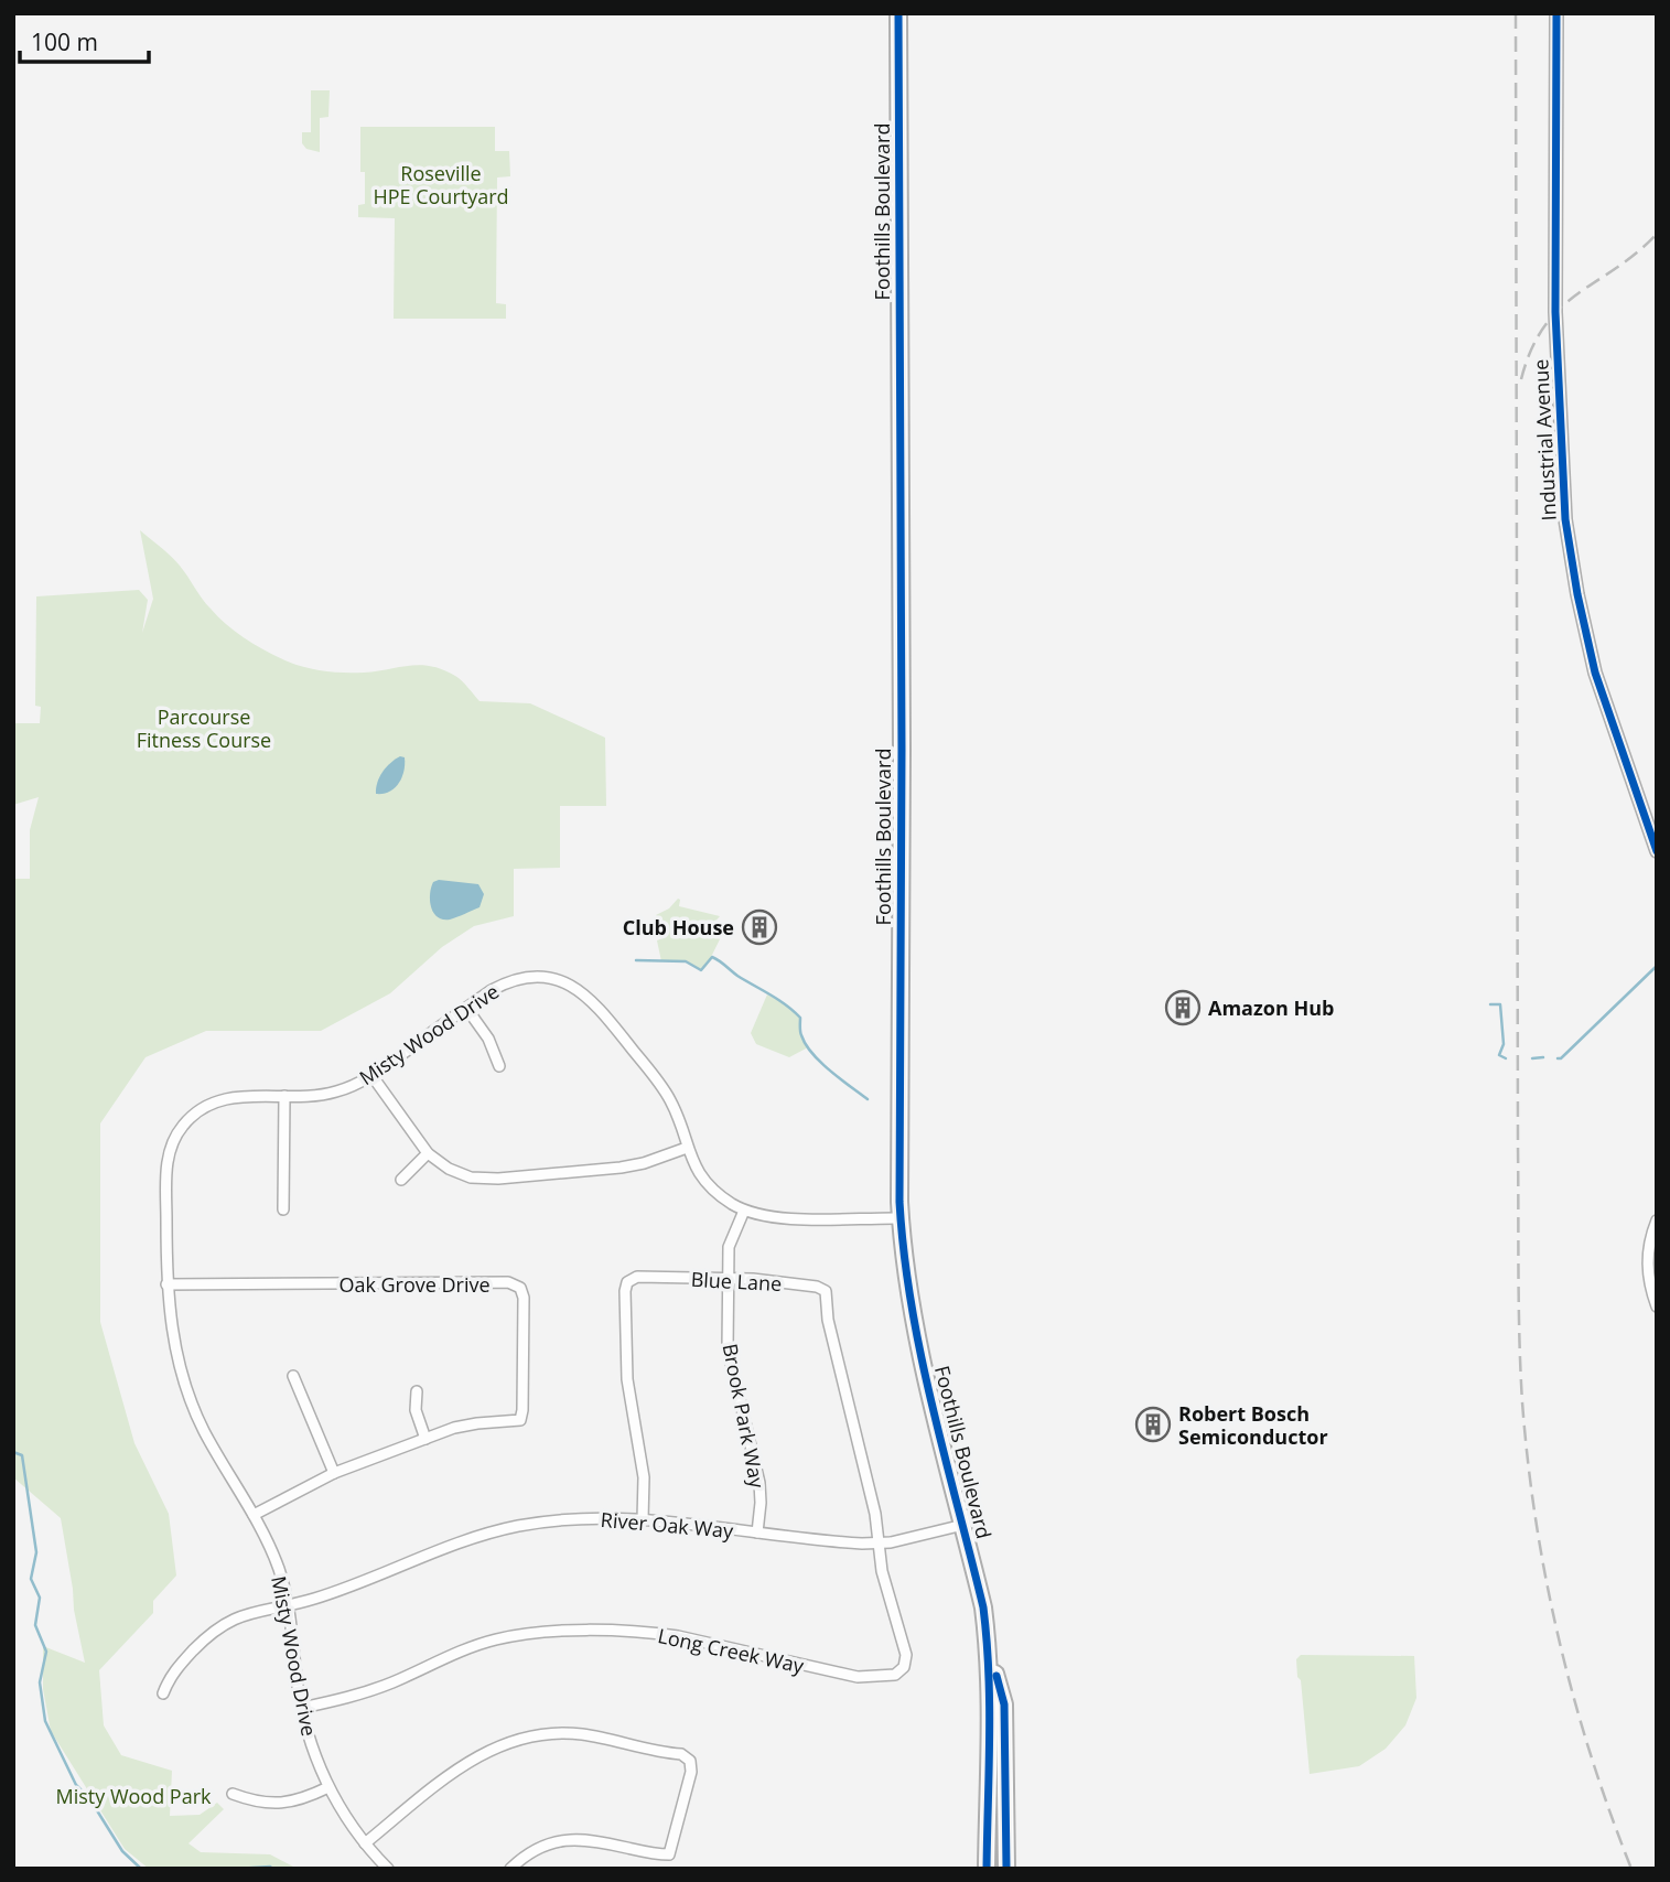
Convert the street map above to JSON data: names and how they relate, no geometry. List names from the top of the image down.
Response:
{
  "streets": {
    "main road": ["Foothills Boulevard"],
    "street": [
      "Industrial Avenue",
      "Misty Wood Drive",
      "Blue Lane",
      "Oak Grove Drive",
      "Brook Park Way",
      "River Oak Way",
      "Long Creek Way"
    ]
  },
  "crossings": [
    ["Foothills Boulevard", "Misty Wood Drive"],
    ["Foothills Boulevard", "River Oak Way"],
    ["Misty Wood Drive", "Oak Grove Drive"],
    ["Misty Wood Drive", "Brook Park Way"],
    ["Misty Wood Drive", "River Oak Way"],
    ["Misty Wood Drive", "Long Creek Way"],
    ["Blue Lane", "Brook Park Way"],
    ["Blue Lane", "River Oak Way"],
    ["Blue Lane", "Long Creek Way"],
    ["Brook Park Way", "River Oak Way"],
    ["River Oak Way", "Long Creek Way"]
  ],
  "parks": ["Roseville HPE Courtyard", "Parcourse Fitness Course", "Misty Wood Park"],
  "places": {
    "building": ["Club House", "Amazon Hub", "Robert Bosch Semiconductor"]
  },
  "scale_bar": "100 m"
}
